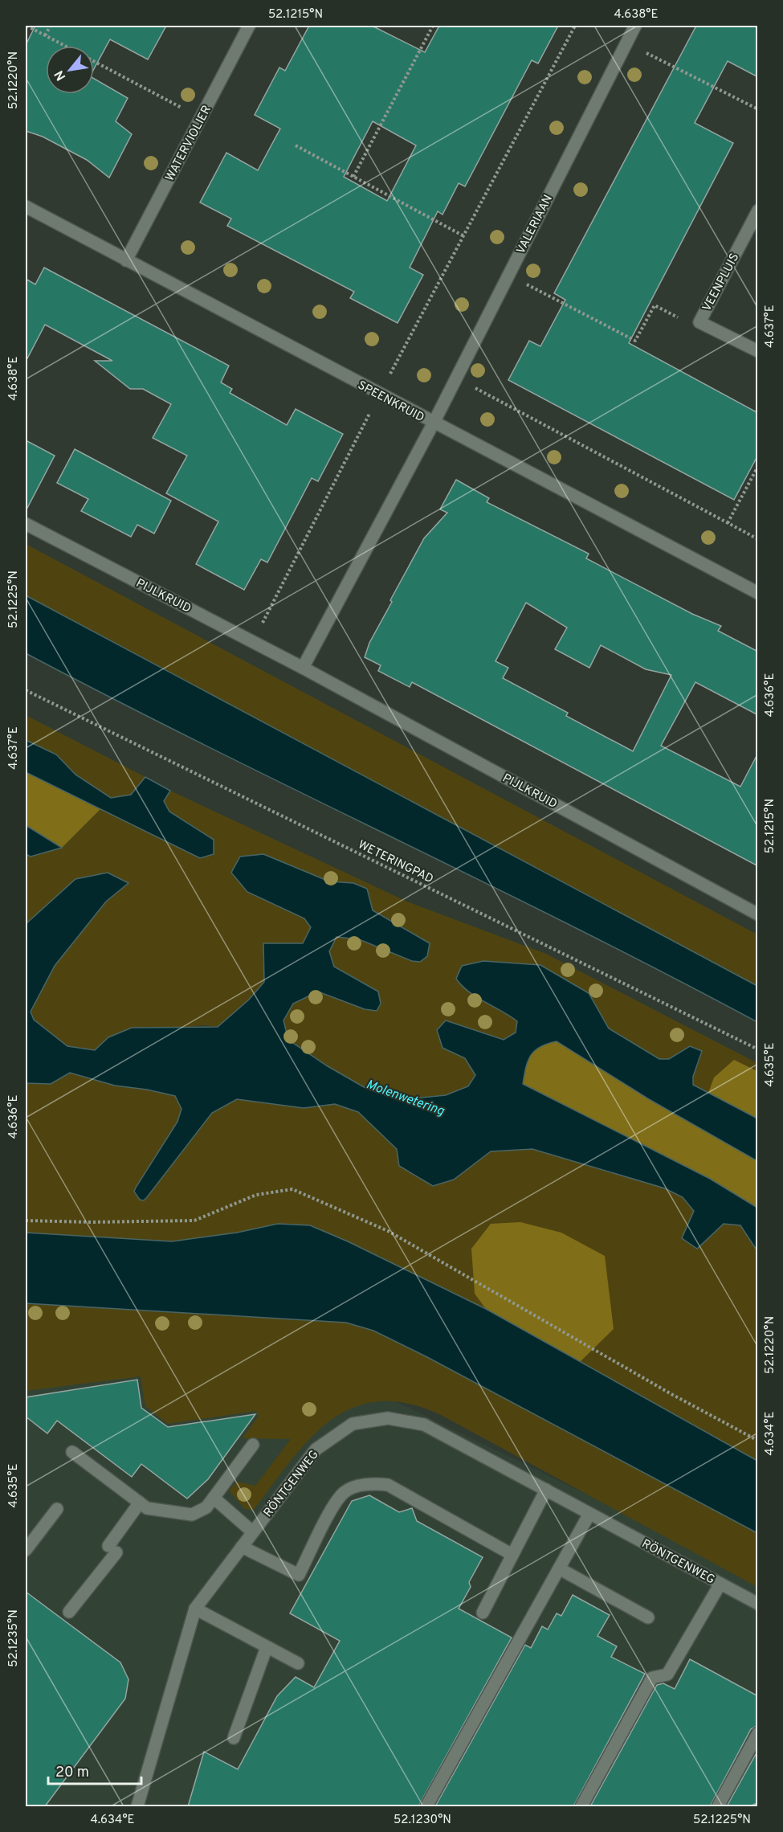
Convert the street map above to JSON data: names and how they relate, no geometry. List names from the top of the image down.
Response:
{
  "streets": {
    "street": [
      "WATERVIOLIER",
      "VALERIAAN",
      "VEENPLUIS",
      "SPEENKRUID",
      "PIJLKRUID",
      "RÖNTGENWEG"
    ],
    "path": ["WETERINGPAD"]
  },
  "crossings": [
    ["WATERVIOLIER", "SPEENKRUID"],
    ["VALERIAAN", "SPEENKRUID"]
  ],
  "water": ["Molenwetering"],
  "scale_bar": "20 m",
  "north": "bottom left",
  "coordinates": [
    "52.1215°N",
    "4.638°E",
    "52.1220°N",
    "4.637°E",
    "52.1225°N",
    "4.636°E",
    "4.635°E",
    "4.634°E",
    "52.1235°N",
    "52.1230°N"
  ]
}
